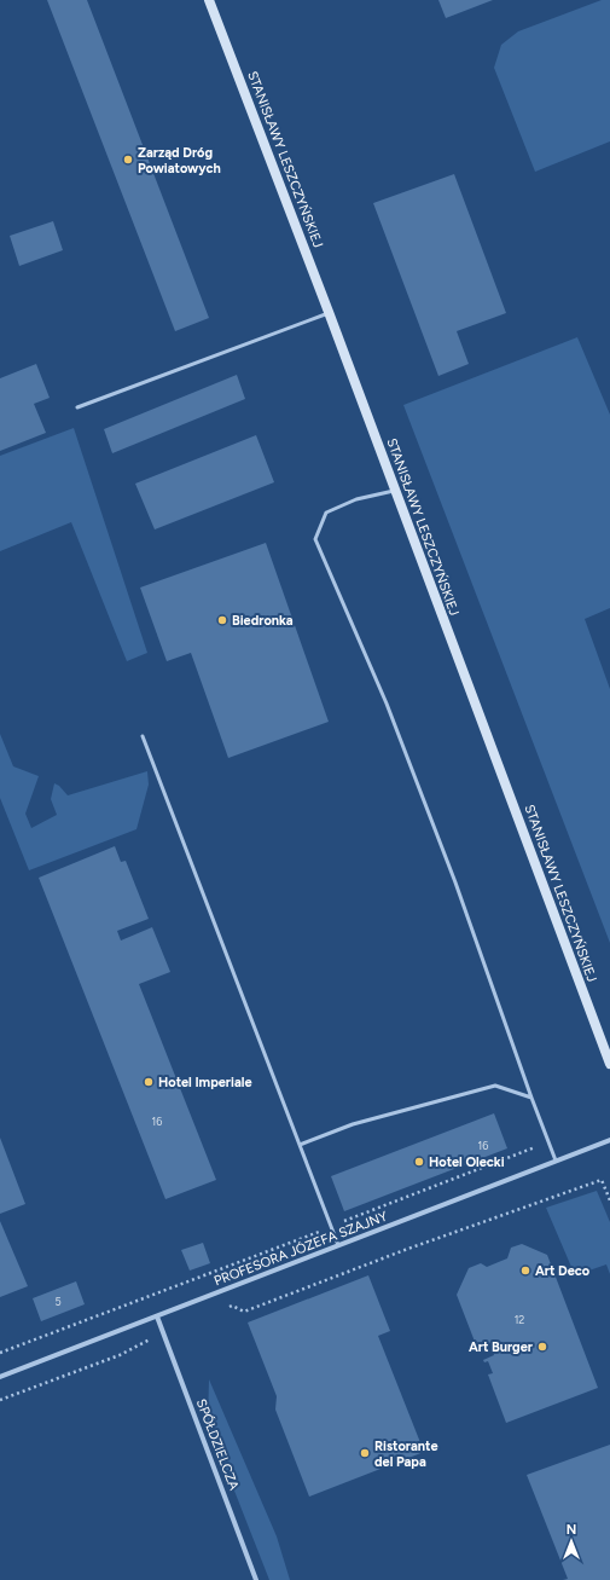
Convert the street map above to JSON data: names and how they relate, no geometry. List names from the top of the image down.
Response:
{
  "streets": {
    "street": ["STANISŁAWY LESZCZYŃSKIEJ", "PROFESORA JÓZEFA SZAJNY", "SPÓŁDZIELCZA"]
  },
  "crossings": [
    ["PROFESORA JÓZEFA SZAJNY", "SPÓŁDZIELCZA"]
  ],
  "places": [
    "Zarząd Dróg Powiatowych",
    "Biedronka",
    "Hotel Imperiale",
    "Hotel Olecki",
    "Art Deco",
    "Art Burger",
    "Ristorante del Papa"
  ],
  "house_numbers": [
    "16",
    "16",
    "5",
    "12"
  ],
  "north": "top"
}
